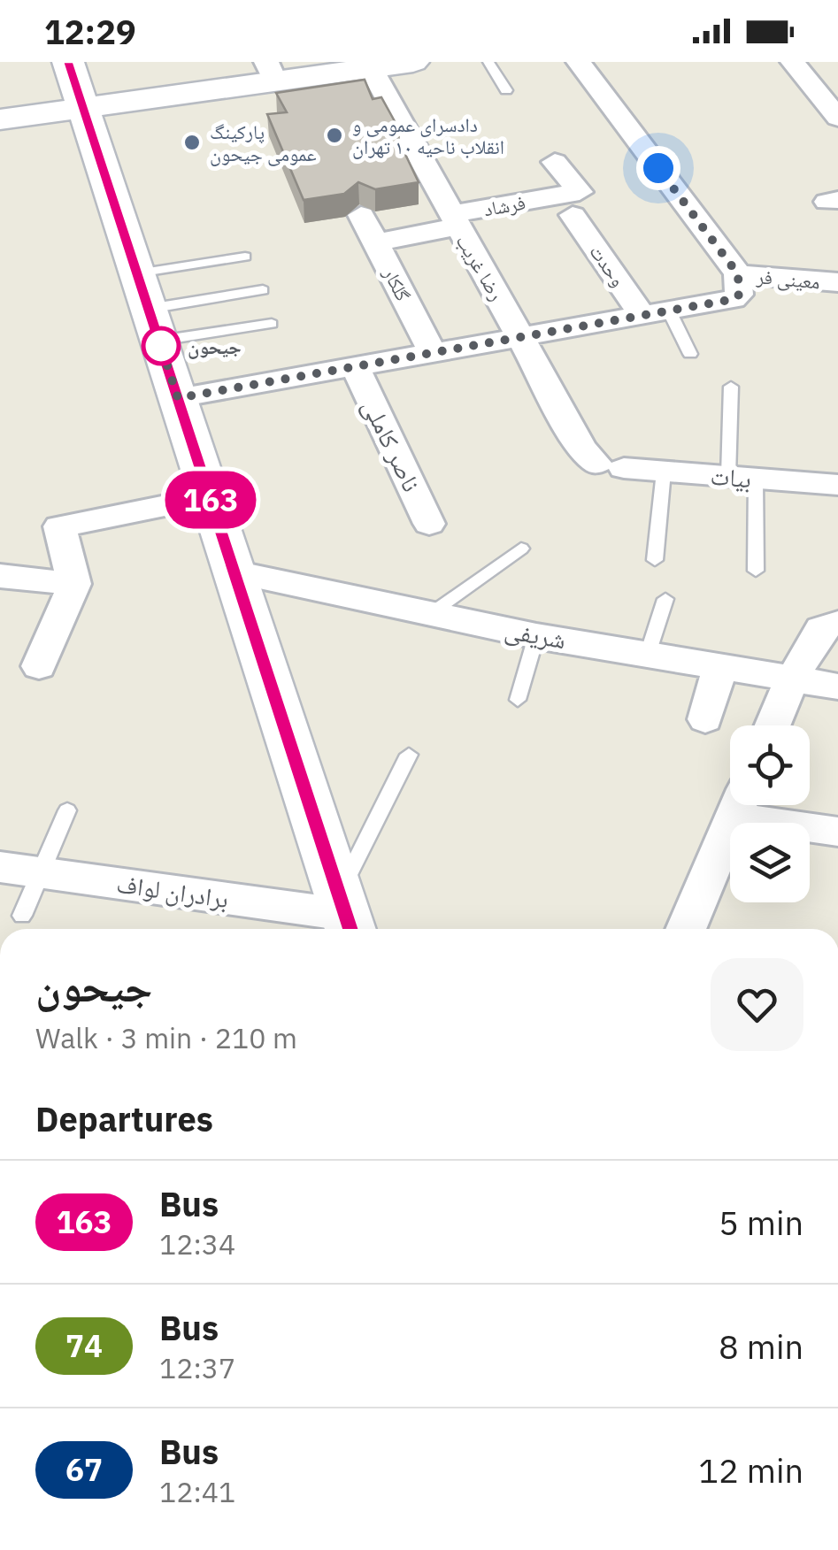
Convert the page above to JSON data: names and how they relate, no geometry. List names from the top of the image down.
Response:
{
  "streets": {
    "street": [
      "فرشاد",
      "وحدت",
      "رضا غریب",
      "معینی فر",
      "گلکار",
      "ناصر کاملی",
      "بیات",
      "شریفی",
      "برادران لواف"
    ]
  },
  "crossings": [
    ["فرشاد", "وحدت"],
    ["فرشاد", "رضا غریب"],
    ["فرشاد", "گلکار"],
    ["وحدت", "معینی فر"],
    ["رضا غریب", "معینی فر"],
    ["رضا غریب", "بیات"],
    ["معینی فر", "گلکار"],
    ["معینی فر", "ناصر کاملی"]
  ],
  "places": ["دادسرای عمومی و انقلاب ناحیه ۱۰ تهران", "پارکینگ عمومی جیحون", "جیحون"],
  "lines": ["bus line 163"],
  "page": {
    "status": "12:29",
    "on_map": "163",
    "heading": [
      ["جیحون", "Walk · 3 min · 210 m"],
      "Departures"
    ],
    "list": [
      {
        "mark": "163",
        "name": "Bus",
        "note": "12:34",
        "value": "5 min"
      },
      {
        "mark": "74",
        "name": "Bus",
        "note": "12:37",
        "value": "8 min"
      },
      {
        "mark": "67",
        "name": "Bus",
        "note": "12:41",
        "value": "12 min"
      }
    ]
  }
}
